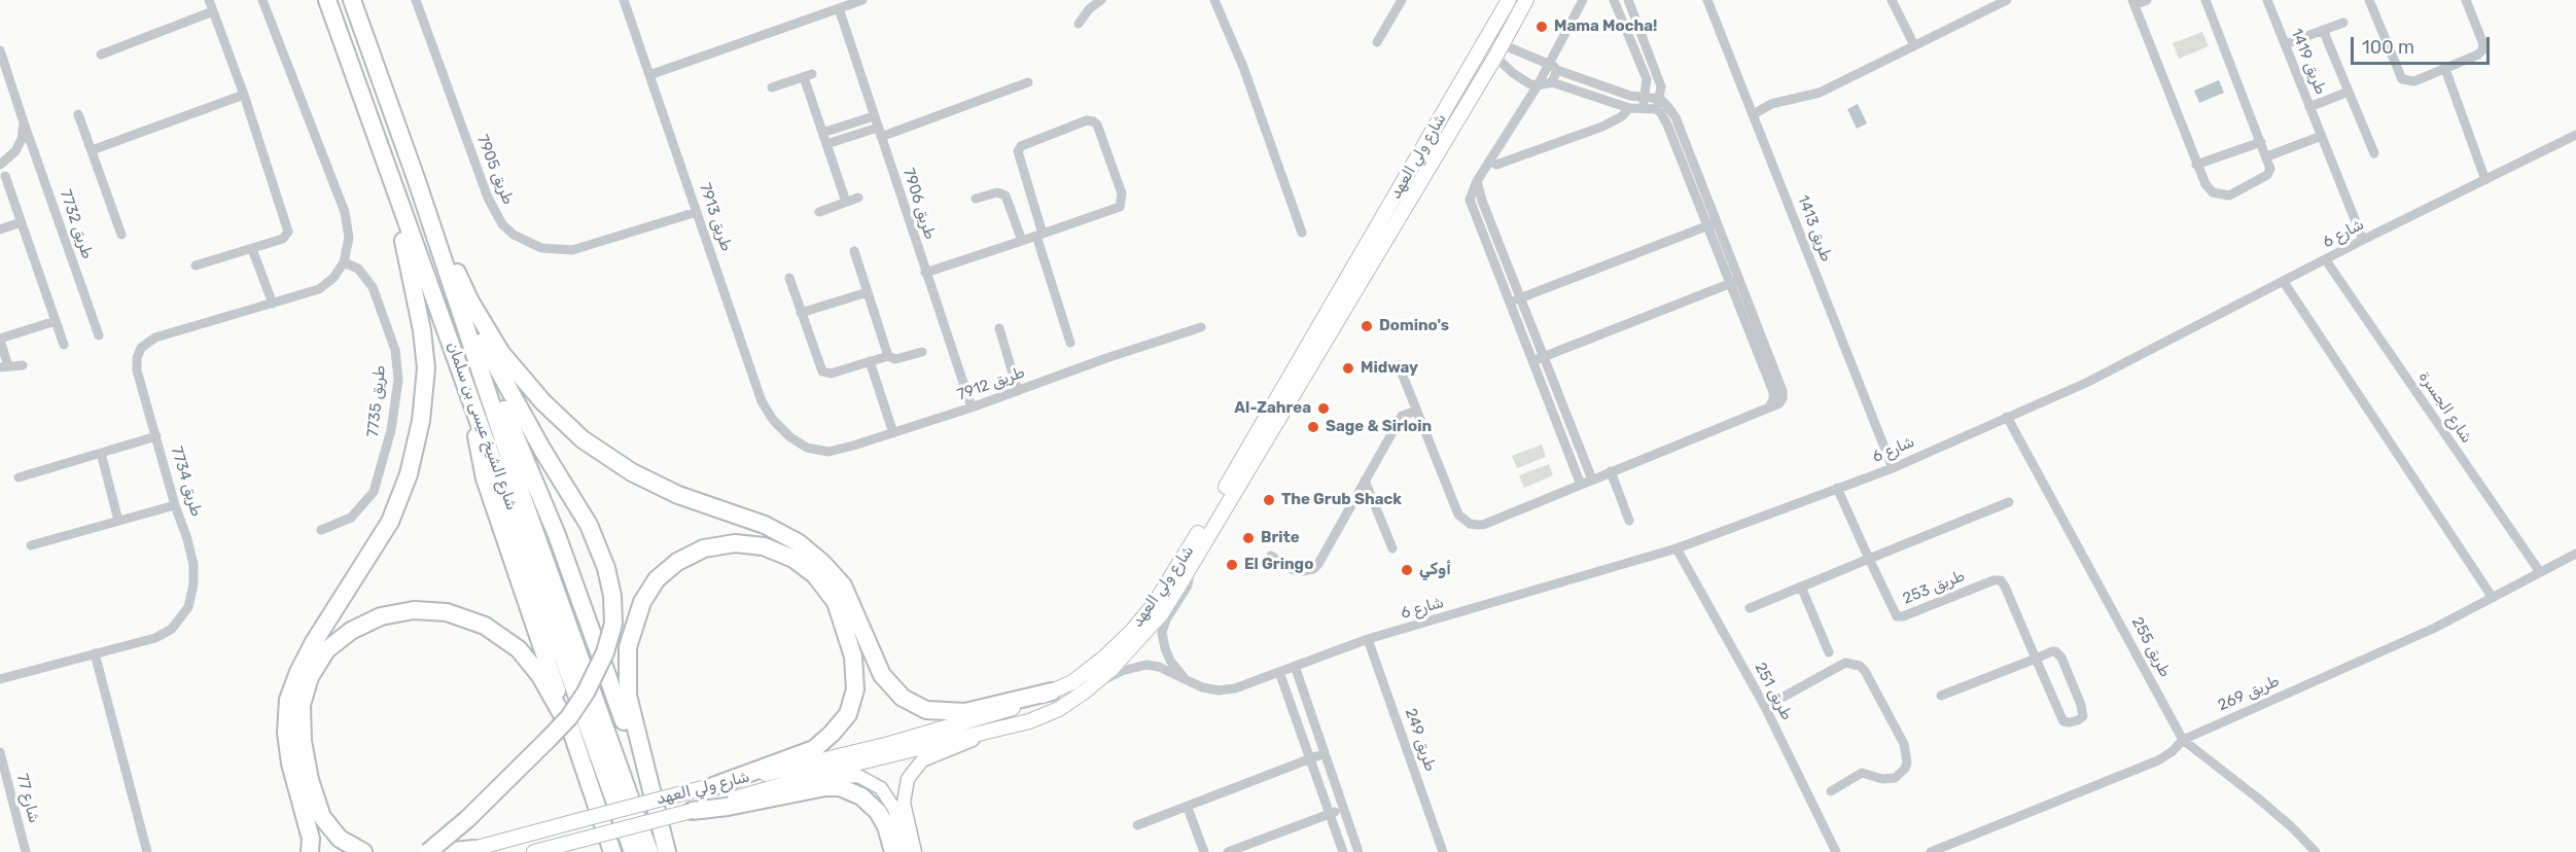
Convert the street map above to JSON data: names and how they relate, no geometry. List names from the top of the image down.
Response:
{
  "streets": {
    "highway": ["شارع الشيخ عيسى بن سلمان"],
    "main road": ["شارع ولي العهد"],
    "street": [
      "طريق 1419",
      "طريق 7905",
      "طريق 7906",
      "طريق 7913",
      "طريق 7732",
      "طريق 1413",
      "شارع 6",
      "طريق 7912",
      "طريق 7735",
      "شارع الجسرة",
      "طريق 7734",
      "طريق 253",
      "طريق 255",
      "طريق 251",
      "طريق 269",
      "طريق 249",
      "شارع 77"
    ]
  },
  "crossings": [
    ["طريق 1419", "شارع 6"],
    ["شارع ولي العهد", "شارع 6"],
    ["طريق 7905", "طريق 7913"],
    ["طريق 7906", "طريق 7912"],
    ["طريق 7913", "طريق 7912"],
    ["طريق 1413", "شارع 6"],
    ["شارع 6", "شارع الجسرة"],
    ["شارع 6", "طريق 255"],
    ["شارع 6", "طريق 251"],
    ["شارع 6", "طريق 249"],
    ["طريق 7735", "طريق 7734"],
    ["شارع الجسرة", "طريق 269"],
    ["طريق 255", "طريق 269"]
  ],
  "places": [
    "Mama Mocha!",
    "Domino's",
    "Midway",
    "Al-Zahrea",
    "Sage & Sirloin",
    "The Grub Shack",
    "Brite",
    "El Gringo",
    "أوكي"
  ],
  "scale_bar": "100 m"
}
